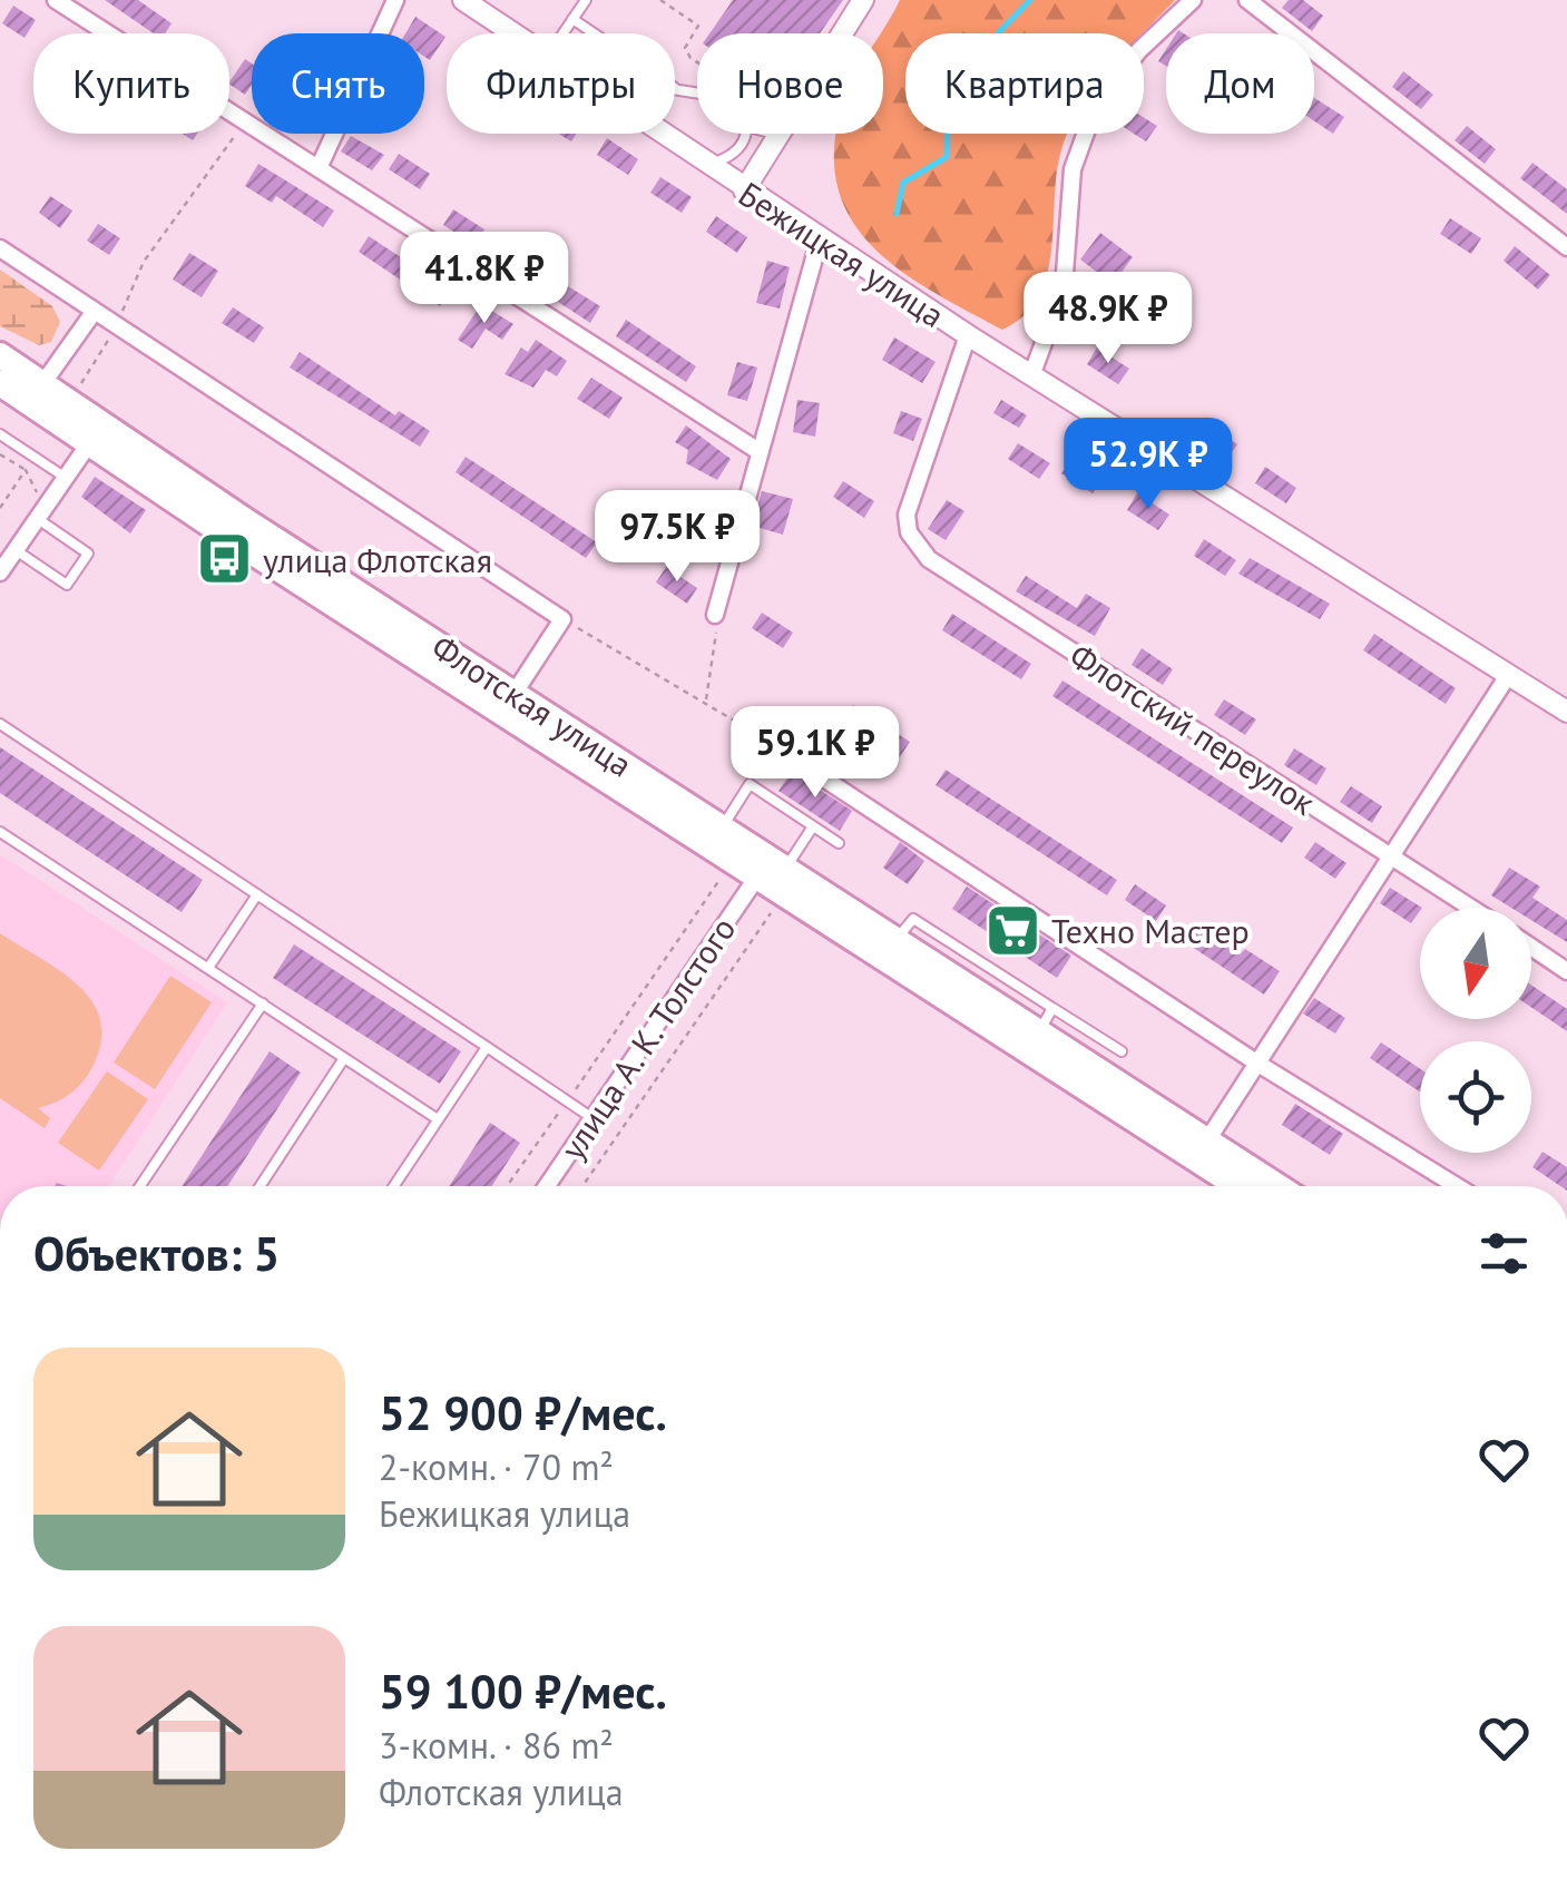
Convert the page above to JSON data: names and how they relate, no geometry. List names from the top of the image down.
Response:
{
  "streets": {
    "main road": ["Флотская улица"],
    "street": ["Бежицкая улица", "Флотский переулок", "улица А. К. Толстого"]
  },
  "crossings": [
    ["Бежицкая улица", "Флотский переулок"],
    ["Флотская улица", "улица А. К. Толстого"]
  ],
  "places": {
    "bus stop": ["улица Флотская"],
    "supermarket": ["Техно Мастер"]
  },
  "north": "bottom",
  "page": {
    "chip": [
      "Купить",
      "Снять",
      "Фильтры",
      "Новое",
      "Квартира",
      "Дом"
    ],
    "price": [
      "41.8K ₽",
      "48.9K ₽",
      "52.9K ₽",
      "97.5K ₽",
      "59.1K ₽"
    ],
    "heading": "Объектов: 5",
    "list": [
      {
        "name": "52 900 ₽/мес.",
        "note": "2-комн. · 70 m² · Бежицкая улица"
      },
      {
        "name": "59 100 ₽/мес.",
        "note": "3-комн. · 86 m² · Флотская улица"
      }
    ]
  }
}
